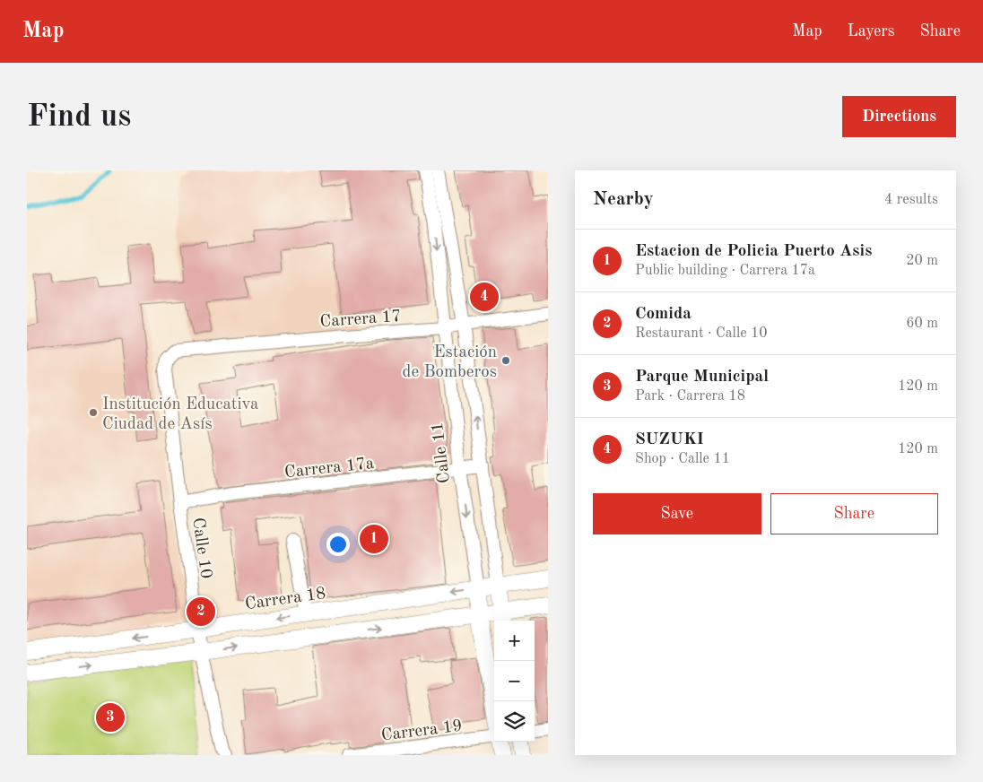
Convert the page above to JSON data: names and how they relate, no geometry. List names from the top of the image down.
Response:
{
  "streets": {
    "street": [
      "Carrera 17",
      "Calle 11",
      "Carrera 17a",
      "Calle 10",
      "Carrera 18",
      "Carrera 19"
    ]
  },
  "crossings": [
    ["Carrera 17", "Calle 11"],
    ["Carrera 17", "Calle 10"],
    ["Calle 11", "Carrera 17a"],
    ["Calle 11", "Carrera 18"],
    ["Carrera 17a", "Calle 10"],
    ["Calle 10", "Carrera 18"]
  ],
  "places": ["Estación de Bomberos", "Institución Educativa Ciudad de Asís"],
  "page": {
    "header": "Map",
    "nav": ["Map", "Layers", "Share"],
    "buttons": [
      "Directions",
      ["Save", "Share"]
    ],
    "title": "Find us",
    "heading": ["Nearby", "4 results"],
    "list": [
      {
        "mark": "1",
        "name": "Estacion de Policia Puerto Asis",
        "note": "Public building · Carrera 17a",
        "value": "20 m"
      },
      {
        "mark": "2",
        "name": "Comida",
        "note": "Restaurant · Calle 10",
        "value": "60 m"
      },
      {
        "mark": "3",
        "name": "Parque Municipal",
        "note": "Park · Carrera 18",
        "value": "120 m"
      },
      {
        "mark": "4",
        "name": "SUZUKI",
        "note": "Shop · Calle 11",
        "value": "120 m"
      }
    ],
    "pins": [
      "4",
      "1",
      "2",
      "3"
    ],
    "map_buttons": ["+", "−"]
  }
}
